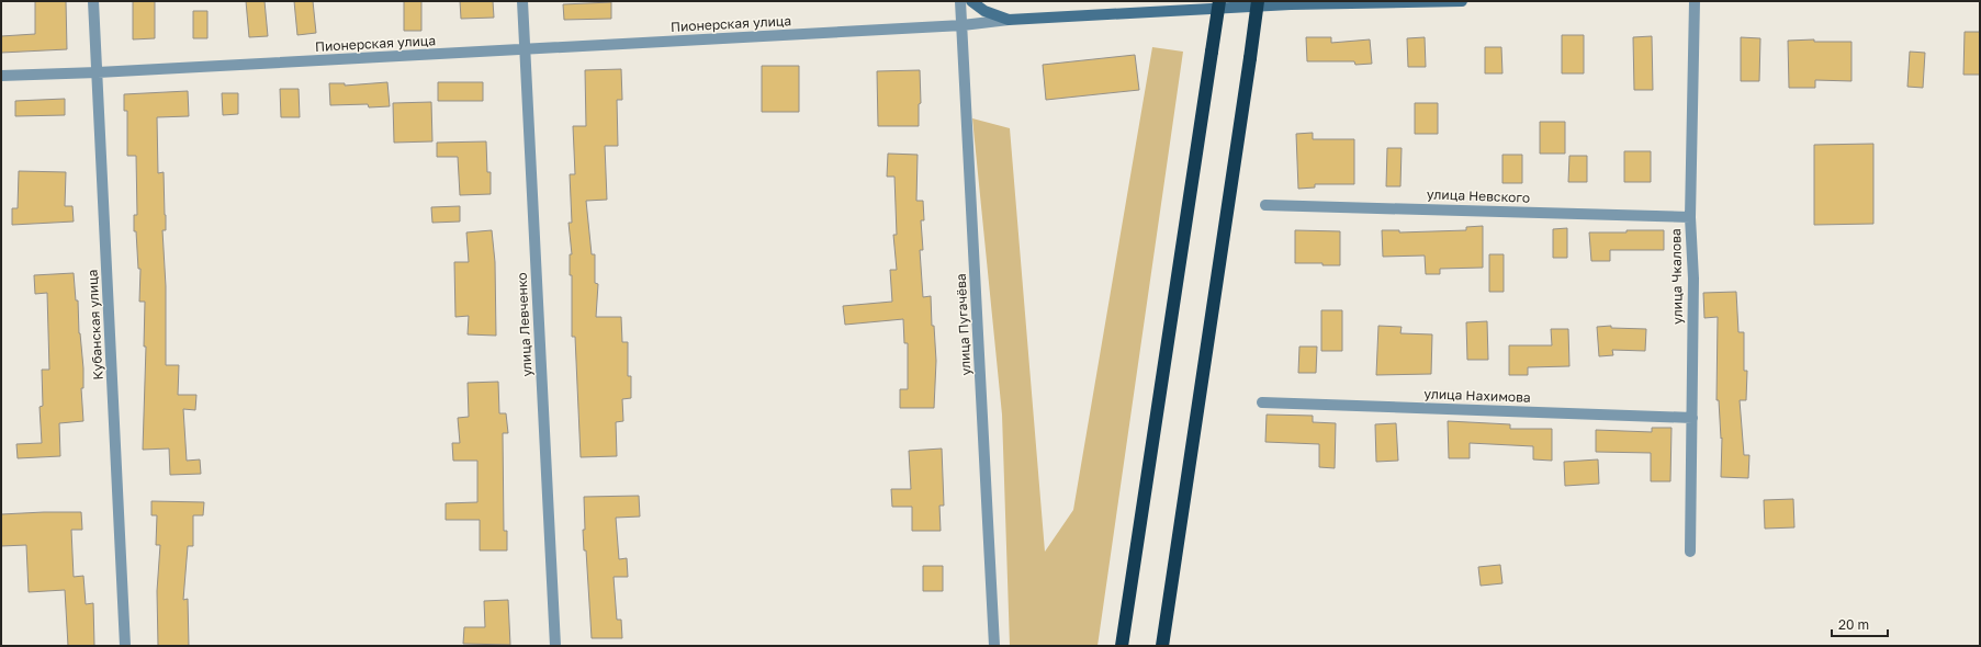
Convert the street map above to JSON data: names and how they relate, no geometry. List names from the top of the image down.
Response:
{
  "streets": {
    "street": [
      "Пионерская улица",
      "улица Невского",
      "улица Чкалова",
      "Кубанская улица",
      "улица Левченко",
      "улица Пугачёва",
      "улица Нахимова"
    ]
  },
  "crossings": [
    ["Пионерская улица", "Кубанская улица"],
    ["Пионерская улица", "улица Левченко"],
    ["Пионерская улица", "улица Пугачёва"],
    ["улица Невского", "улица Чкалова"],
    ["улица Чкалова", "улица Нахимова"]
  ],
  "scale_bar": "20 m"
}
